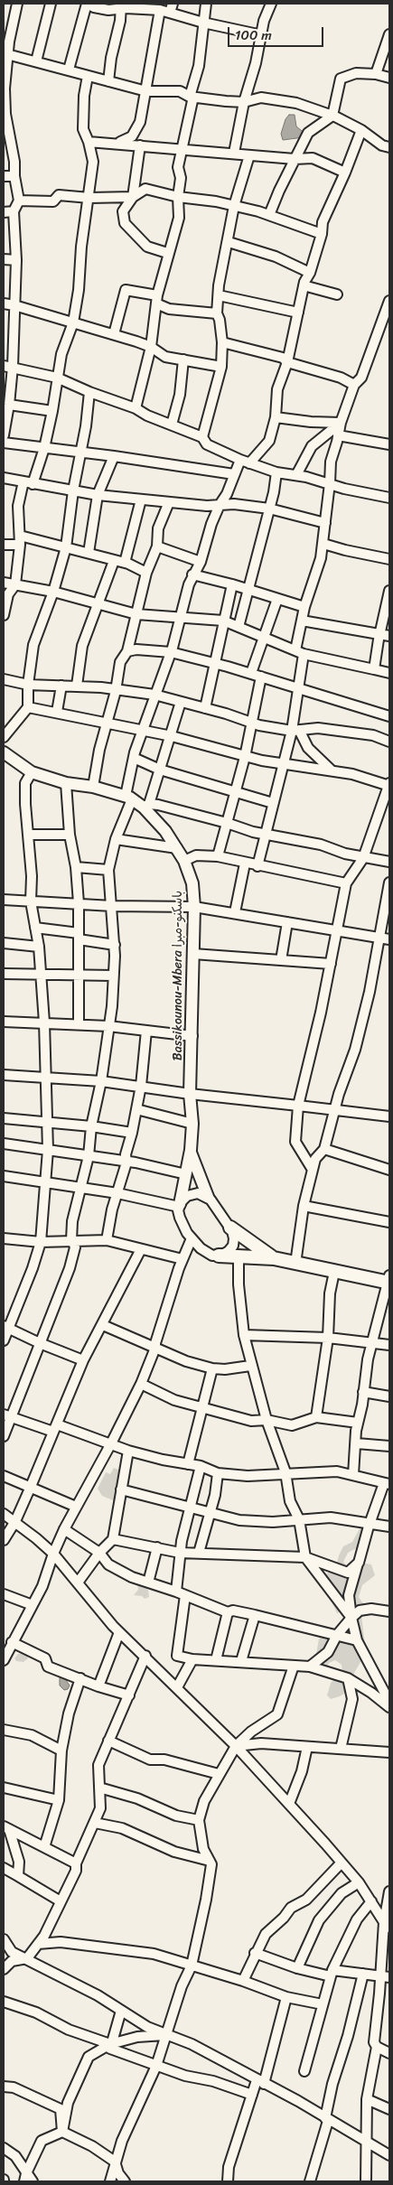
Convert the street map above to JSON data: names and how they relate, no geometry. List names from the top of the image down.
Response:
{
  "streets": {
    "main road": ["Bassikounou-Mbera باسكنو-مبرا"]
  },
  "scale_bar": "100 m"
}
